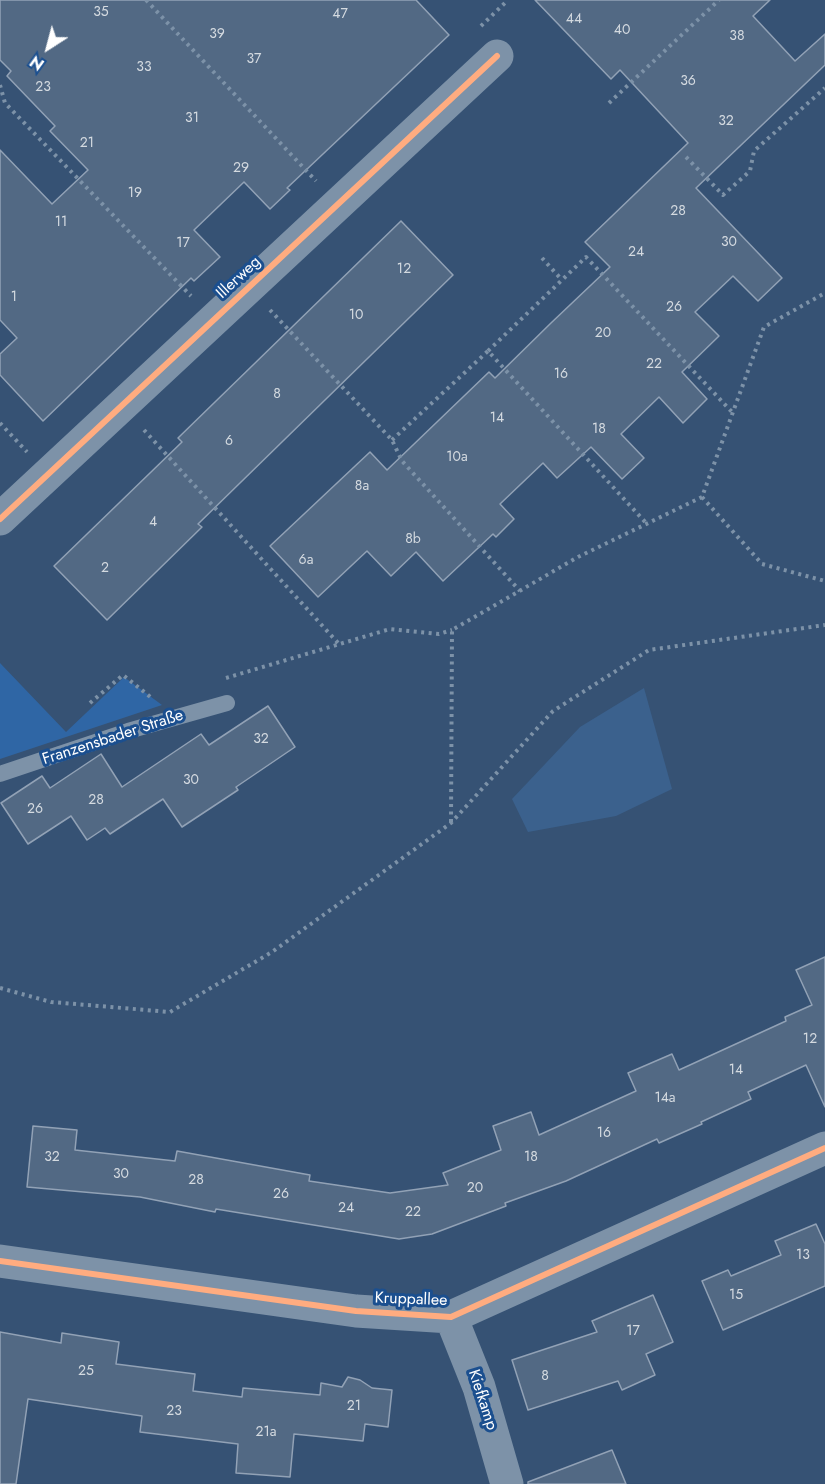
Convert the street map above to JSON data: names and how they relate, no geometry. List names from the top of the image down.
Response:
{
  "streets": {
    "street": ["Illerweg", "Kruppallee", "Kiefkamp"],
    "lane": ["Franzensbader Straße"]
  },
  "crossings": [
    ["Kruppallee", "Kiefkamp"]
  ],
  "house_numbers": [
    "35",
    "47",
    "44",
    "40",
    "39",
    "38",
    "37",
    "33",
    "36",
    "23",
    "31",
    "32",
    "21",
    "29",
    "19",
    "28",
    "11",
    "30",
    "17",
    "24",
    "12",
    "1",
    "26",
    "10",
    "20",
    "22",
    "16",
    "8",
    "14",
    "18",
    "6",
    "10a",
    "8a",
    "4",
    "8b",
    "6a",
    "2",
    "32",
    "30",
    "28",
    "26",
    "12",
    "14",
    "14a",
    "16",
    "32",
    "18",
    "30",
    "28",
    "20",
    "26",
    "24",
    "22",
    "13",
    "15",
    "17",
    "25",
    "8",
    "21",
    "23",
    "21a"
  ],
  "north": "bottom left"
}
